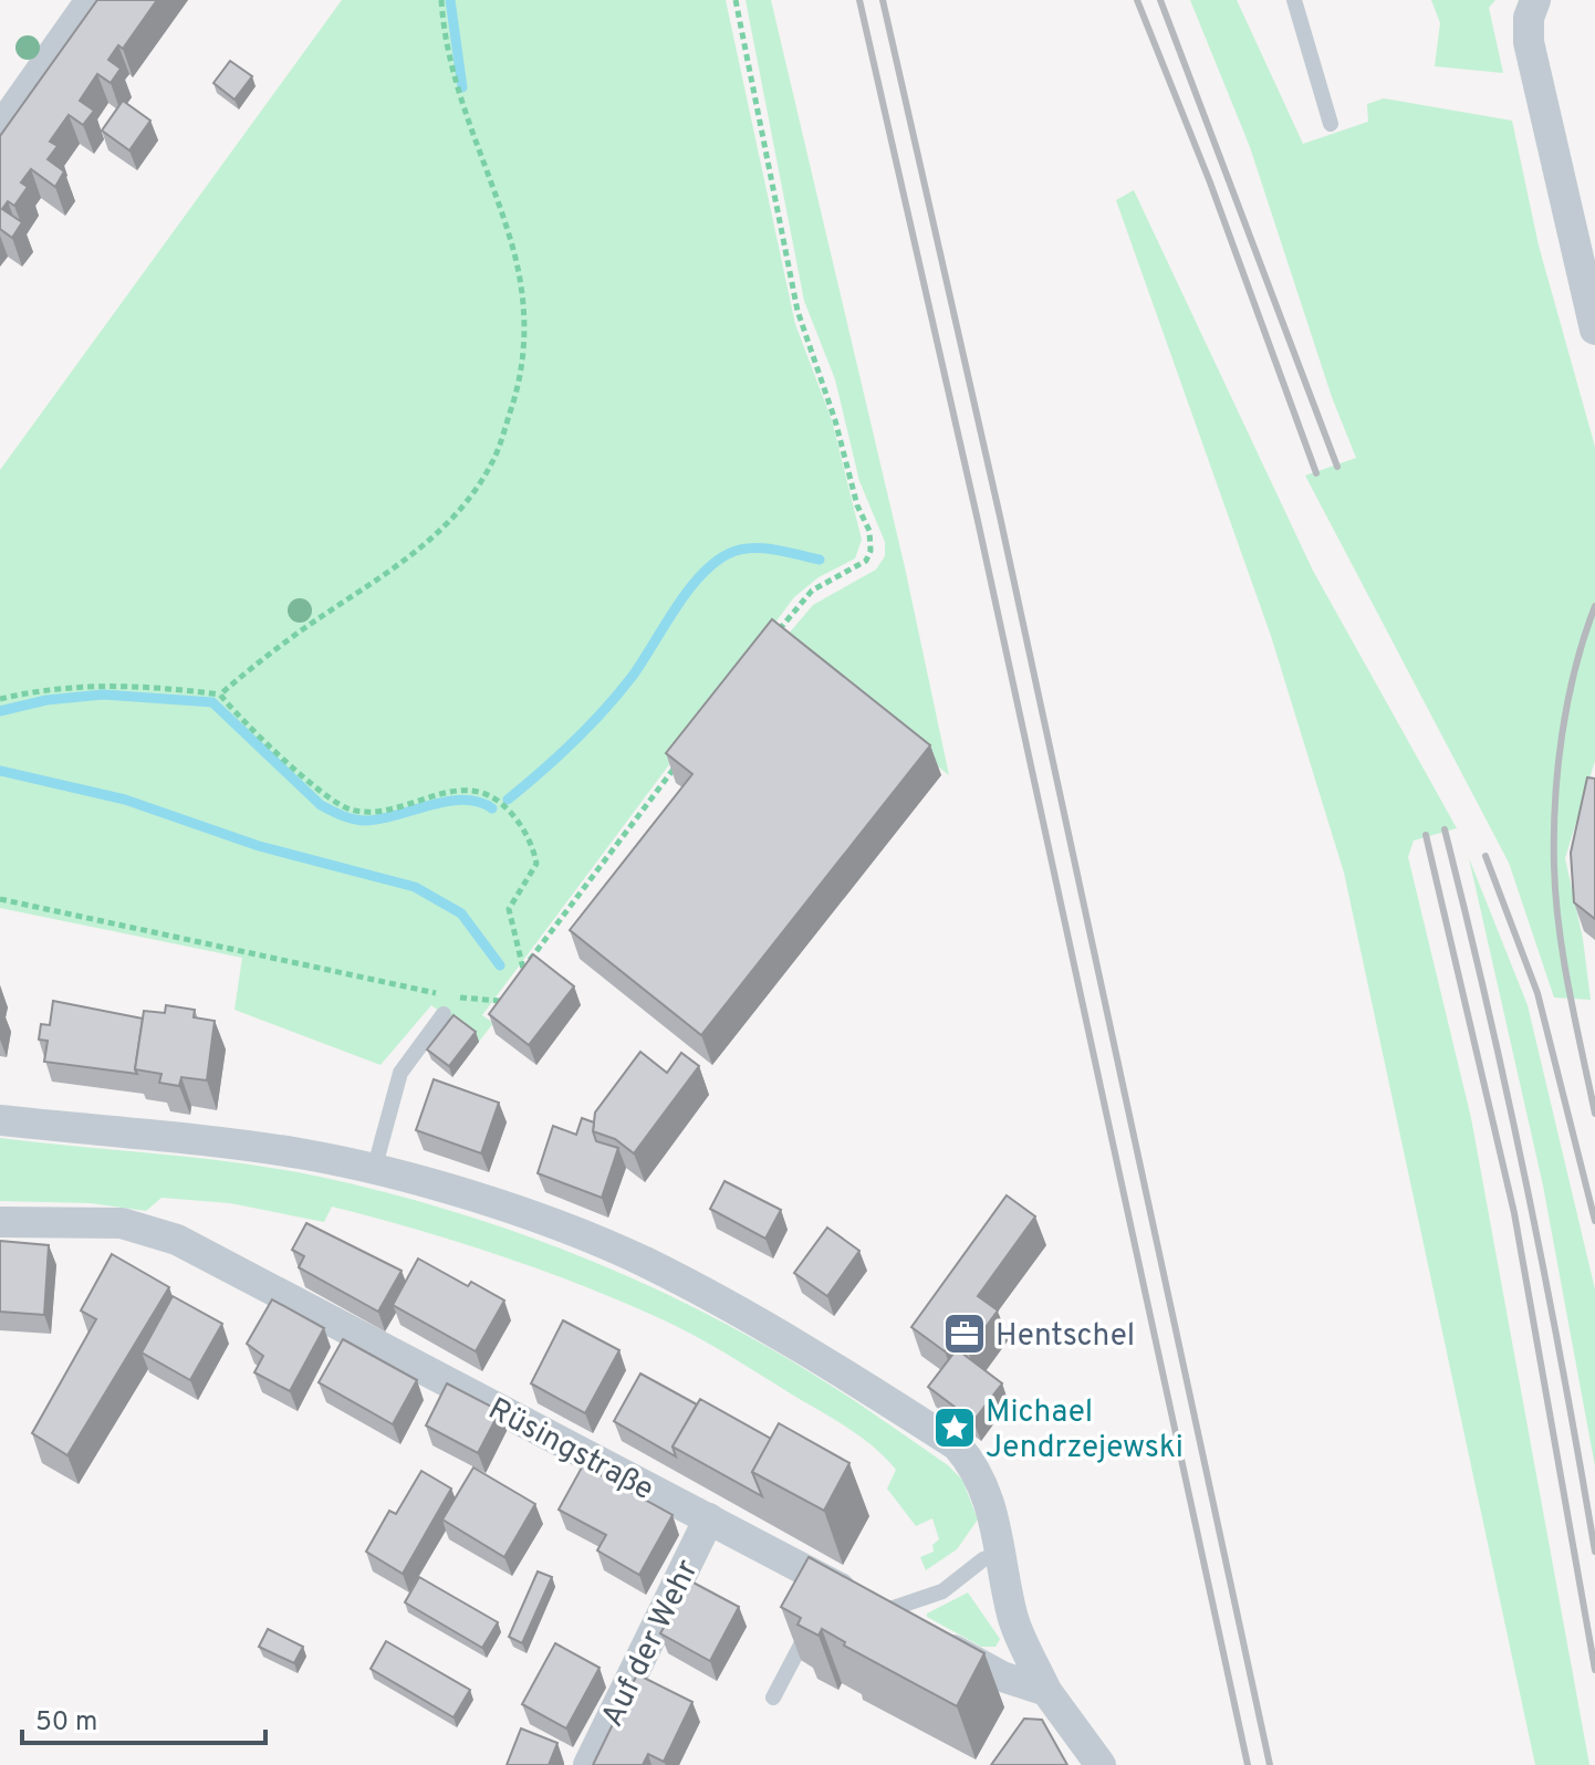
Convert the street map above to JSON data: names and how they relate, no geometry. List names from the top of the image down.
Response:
{
  "streets": {
    "street": ["Rüsingstraße", "Auf der Wehr"]
  },
  "crossings": [
    ["Rüsingstraße", "Auf der Wehr"]
  ],
  "places": {
    "office": ["Hentschel"],
    "place": ["Michael Jendrzejewski"]
  },
  "scale_bar": "50 m"
}
